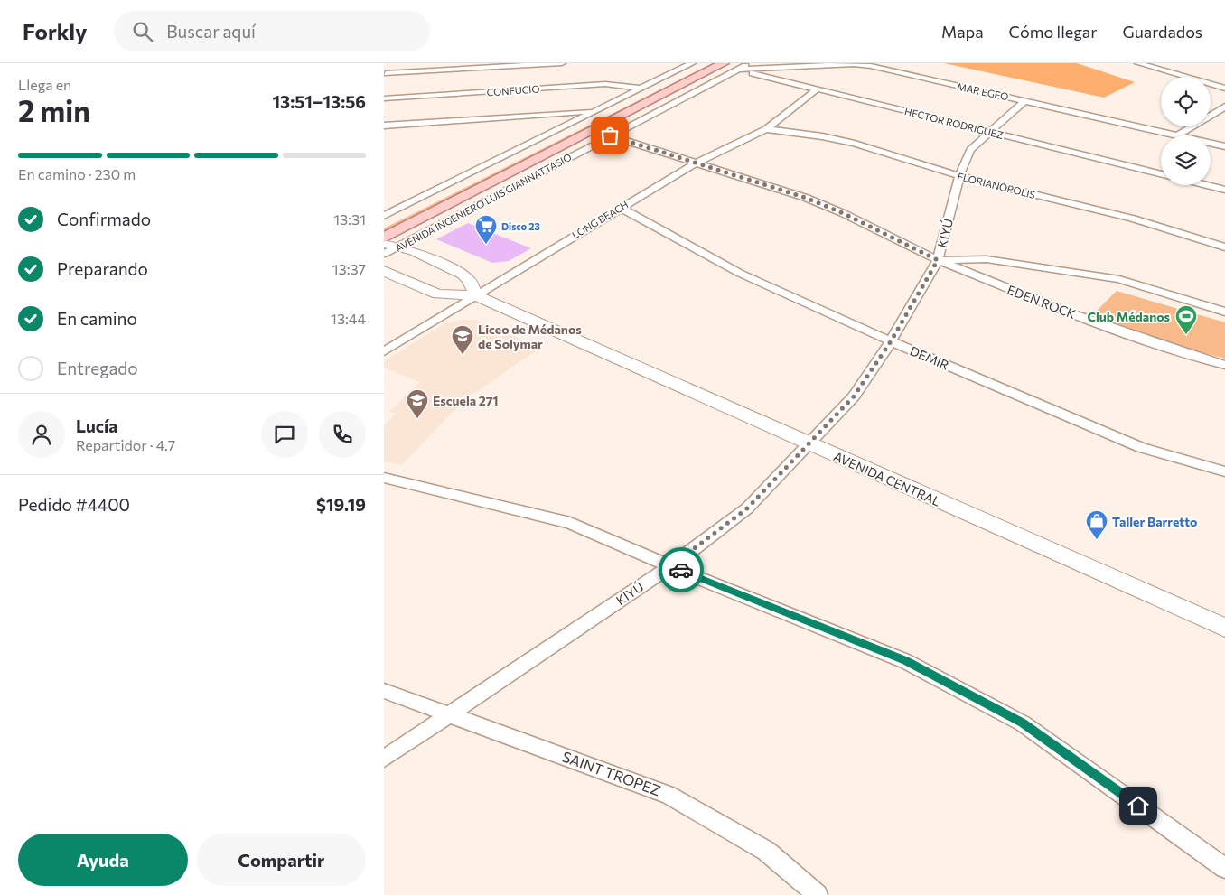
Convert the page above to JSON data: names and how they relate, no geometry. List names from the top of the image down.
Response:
{
  "streets": {
    "main road": ["AVENIDA INGENIERO LUIS GIANNATTASIO"],
    "street": [
      "CONFUCIO",
      "MAR EGEO",
      "HECTOR RODRIGUEZ",
      "FLORIANÓPOLIS",
      "LONG BEACH",
      "KIYÚ",
      "EDEN ROCK",
      "DEMIR",
      "AVENIDA CENTRAL",
      "SAINT TROPEZ"
    ]
  },
  "crossings": [
    ["CONFUCIO", "AVENIDA INGENIERO LUIS GIANNATTASIO"],
    ["MAR EGEO", "HECTOR RODRIGUEZ"],
    ["MAR EGEO", "AVENIDA INGENIERO LUIS GIANNATTASIO"],
    ["MAR EGEO", "KIYÚ"],
    ["HECTOR RODRIGUEZ", "AVENIDA INGENIERO LUIS GIANNATTASIO"],
    ["HECTOR RODRIGUEZ", "LONG BEACH"],
    ["HECTOR RODRIGUEZ", "KIYÚ"],
    ["FLORIANÓPOLIS", "LONG BEACH"],
    ["FLORIANÓPOLIS", "KIYÚ"],
    ["AVENIDA INGENIERO LUIS GIANNATTASIO", "EDEN ROCK"],
    ["LONG BEACH", "EDEN ROCK"],
    ["LONG BEACH", "DEMIR"],
    ["LONG BEACH", "AVENIDA CENTRAL"],
    ["KIYÚ", "EDEN ROCK"],
    ["KIYÚ", "DEMIR"],
    ["KIYÚ", "AVENIDA CENTRAL"],
    ["KIYÚ", "SAINT TROPEZ"]
  ],
  "places": {
    "supermarket": ["Disco 23"],
    "sports": ["Club Médanos"],
    "school or university": ["Liceo de Médanos de Solymar", "Escuela 271"],
    "shop": ["Taller Barretto"]
  },
  "page": {
    "header": "Forkly",
    "search": "Buscar aquí",
    "nav": ["Mapa", "Cómo llegar", "Guardados"],
    "heading": ["2 min", "Llega en", "13:51–13:56"],
    "panel": [
      "Lucía",
      "Repartidor · 4.7",
      "Pedido #4400",
      "$19.19"
    ],
    "bar": "En camino · 230 m",
    "list": [
      ["Confirmado", "13:31"],
      ["Preparando", "13:37"],
      ["En camino", "13:44"],
      "Entregado"
    ],
    "buttons": ["Ayuda", "Compartir"]
  }
}
